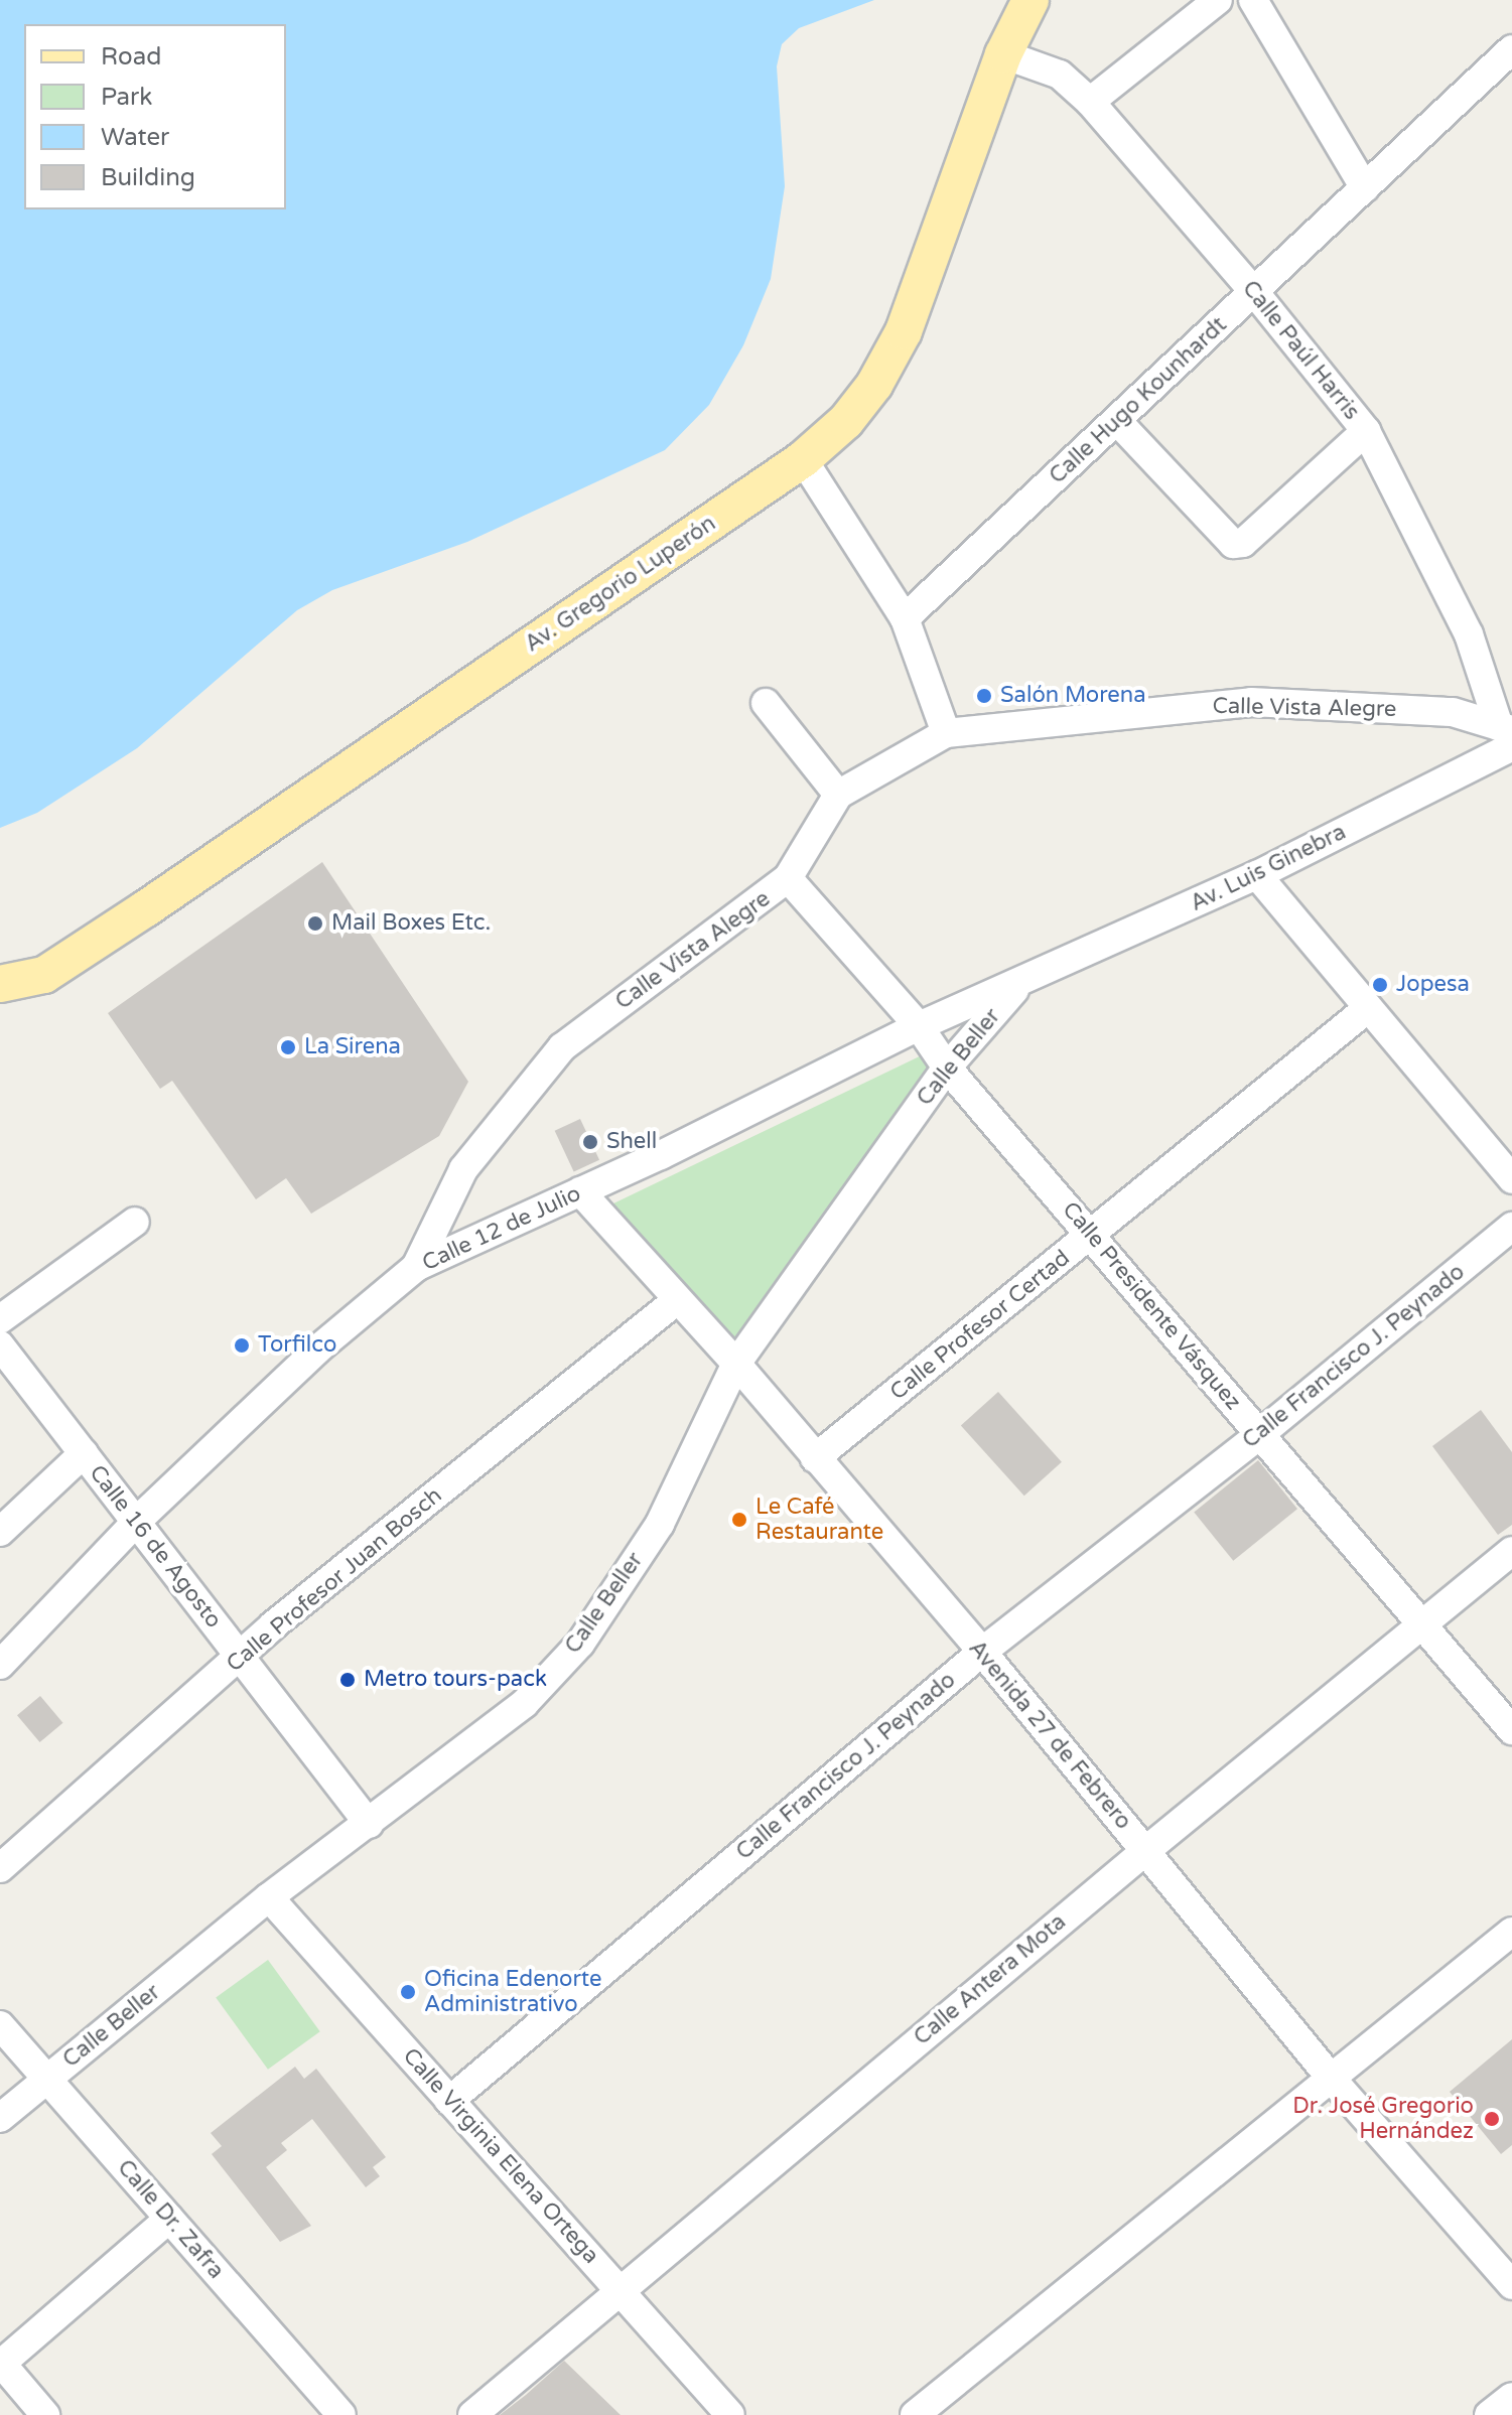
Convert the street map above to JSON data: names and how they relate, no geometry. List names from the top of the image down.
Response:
{
  "streets": {
    "main road": ["Av. Gregorio Luperón"],
    "street": [
      "Calle Paúl Harris",
      "Calle Hugo Kounhardt",
      "Calle Vista Alegre",
      "Av. Luis Ginebra",
      "Calle Beller",
      "Calle 12 de Julio",
      "Calle Presidente Vásquez",
      "Calle Profesor Certad",
      "Calle Francisco J. Peynado",
      "Calle 16 de Agosto",
      "Calle Profesor Juan Bosch",
      "Avenida 27 de Febrero",
      "Calle Antera Mota",
      "Calle Virginia Elena Ortega",
      "Calle Dr. Zafra"
    ]
  },
  "crossings": [
    ["Calle Paúl Harris", "Calle Hugo Kounhardt"],
    ["Calle Paúl Harris", "Av. Gregorio Luperón"],
    ["Calle Paúl Harris", "Calle Vista Alegre"],
    ["Calle Paúl Harris", "Av. Luis Ginebra"],
    ["Calle Vista Alegre", "Av. Luis Ginebra"],
    ["Calle Vista Alegre", "Calle 12 de Julio"],
    ["Av. Luis Ginebra", "Calle Beller"],
    ["Av. Luis Ginebra", "Calle 12 de Julio"],
    ["Calle Beller", "Calle 12 de Julio"],
    ["Calle Beller", "Calle Presidente Vásquez"],
    ["Calle Beller", "Calle 16 de Agosto"],
    ["Calle Beller", "Avenida 27 de Febrero"],
    ["Calle Beller", "Calle Virginia Elena Ortega"],
    ["Calle Beller", "Calle Dr. Zafra"],
    ["Calle 12 de Julio", "Calle Presidente Vásquez"],
    ["Calle 12 de Julio", "Calle 16 de Agosto"],
    ["Calle 12 de Julio", "Avenida 27 de Febrero"],
    ["Calle Presidente Vásquez", "Calle Profesor Certad"],
    ["Calle Presidente Vásquez", "Calle Francisco J. Peynado"],
    ["Calle Presidente Vásquez", "Calle Antera Mota"],
    ["Calle Profesor Certad", "Avenida 27 de Febrero"],
    ["Calle Francisco J. Peynado", "Avenida 27 de Febrero"],
    ["Calle Francisco J. Peynado", "Calle Virginia Elena Ortega"],
    ["Calle 16 de Agosto", "Calle Profesor Juan Bosch"],
    ["Calle Profesor Juan Bosch", "Avenida 27 de Febrero"],
    ["Avenida 27 de Febrero", "Calle Antera Mota"],
    ["Calle Antera Mota", "Calle Virginia Elena Ortega"]
  ],
  "places": [
    "Salón Morena",
    "Mail Boxes Etc.",
    "Jopesa",
    "La Sirena",
    "Shell",
    "Torfilco",
    "Le Café Restaurante",
    "Metro tours-pack",
    "Oficina Edenorte Administrativo",
    "Dr. José Gregorio Hernández"
  ],
  "legend": [
    "Road",
    "Park",
    "Water",
    "Building"
  ]
}
